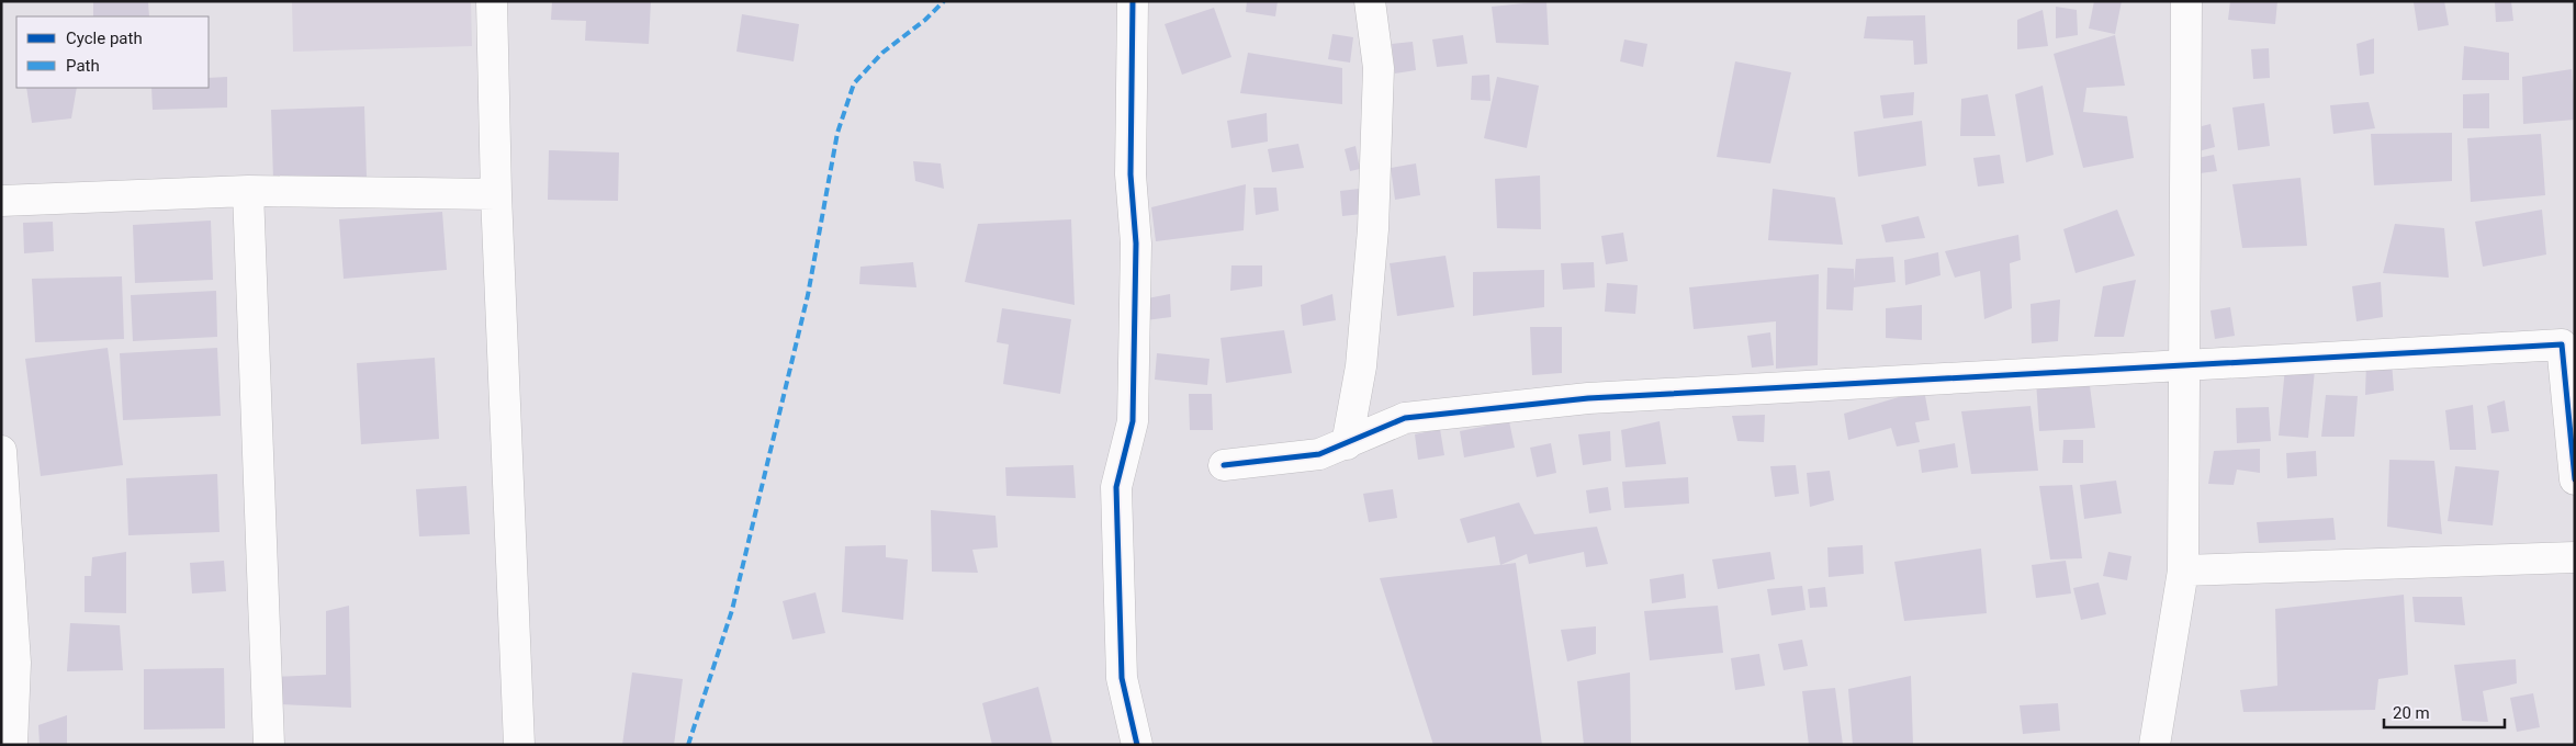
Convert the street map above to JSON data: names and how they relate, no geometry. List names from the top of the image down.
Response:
{
  "legend": ["Cycle path", "Path"],
  "scale_bar": "20 m"
}
